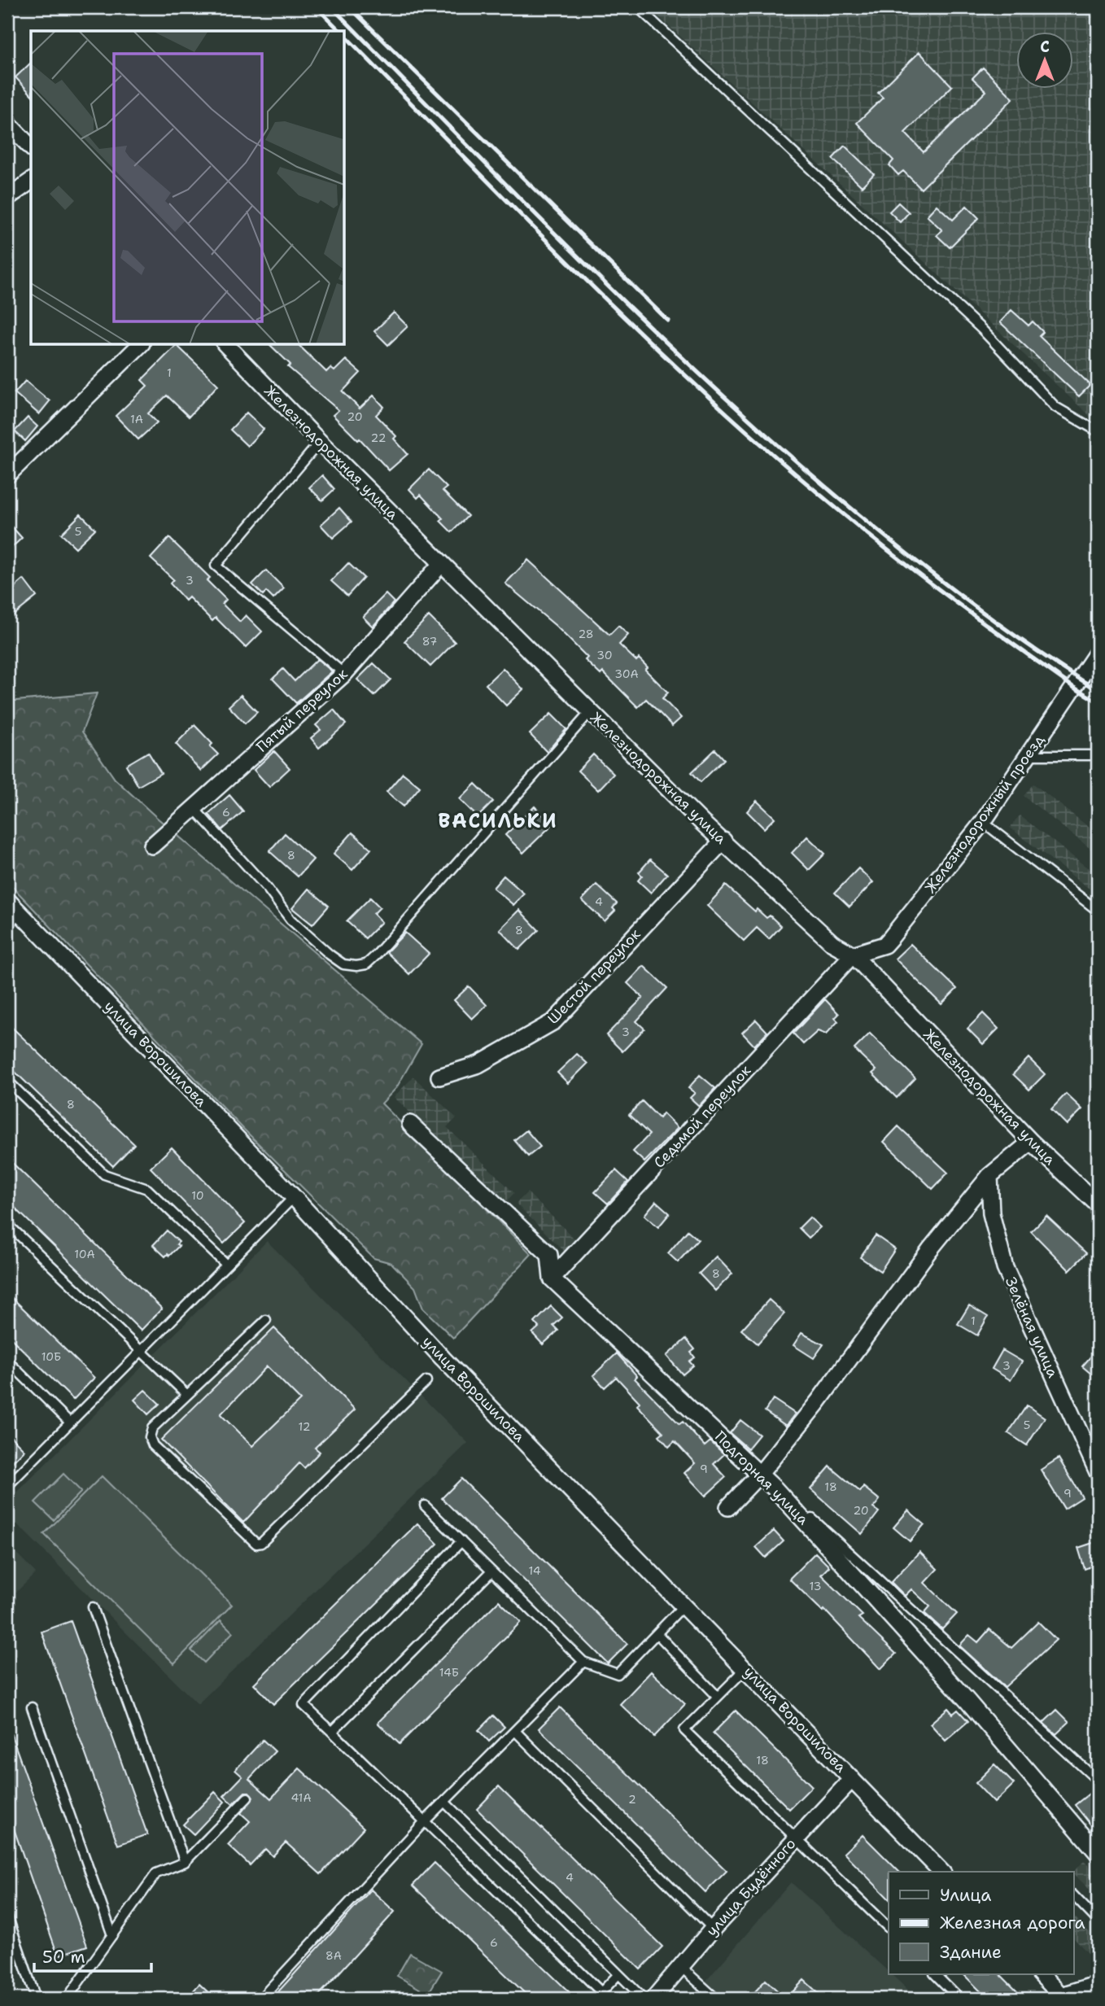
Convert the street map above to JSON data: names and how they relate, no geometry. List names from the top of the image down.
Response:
{
  "streets": {
    "street": [
      "Железнодорожная улица",
      "Пятый переулок",
      "Железнодорожный проезд",
      "Шестой переулок",
      "улица Ворошилова",
      "Седьмой переулок",
      "Зелёная улица",
      "Подгорная улица",
      "улица Будённого"
    ]
  },
  "crossings": [
    ["Железнодорожная улица", "Пятый переулок"],
    ["Железнодорожная улица", "Железнодорожный проезд"],
    ["Железнодорожная улица", "Шестой переулок"],
    ["Железнодорожная улица", "Седьмой переулок"],
    ["Железнодорожный проезд", "Седьмой переулок"],
    ["улица Ворошилова", "улица Будённого"],
    ["Седьмой переулок", "Подгорная улица"]
  ],
  "districts": ["ВАСИЛЬКИ"],
  "house_numbers": [
    "1",
    "20",
    "1А",
    "22",
    "5",
    "3",
    "28",
    "87",
    "30",
    "30А",
    "6",
    "8",
    "4",
    "8",
    "3",
    "8",
    "10",
    "10А",
    "8",
    "1",
    "10Б",
    "3",
    "5",
    "12",
    "9",
    "18",
    "9",
    "20",
    "14",
    "13",
    "14Б",
    "18",
    "41А",
    "2",
    "4",
    "6",
    "8А"
  ],
  "legend": ["Улица", "Железная дорога", "Здание"],
  "scale_bar": "50 m",
  "north": "top"
}
